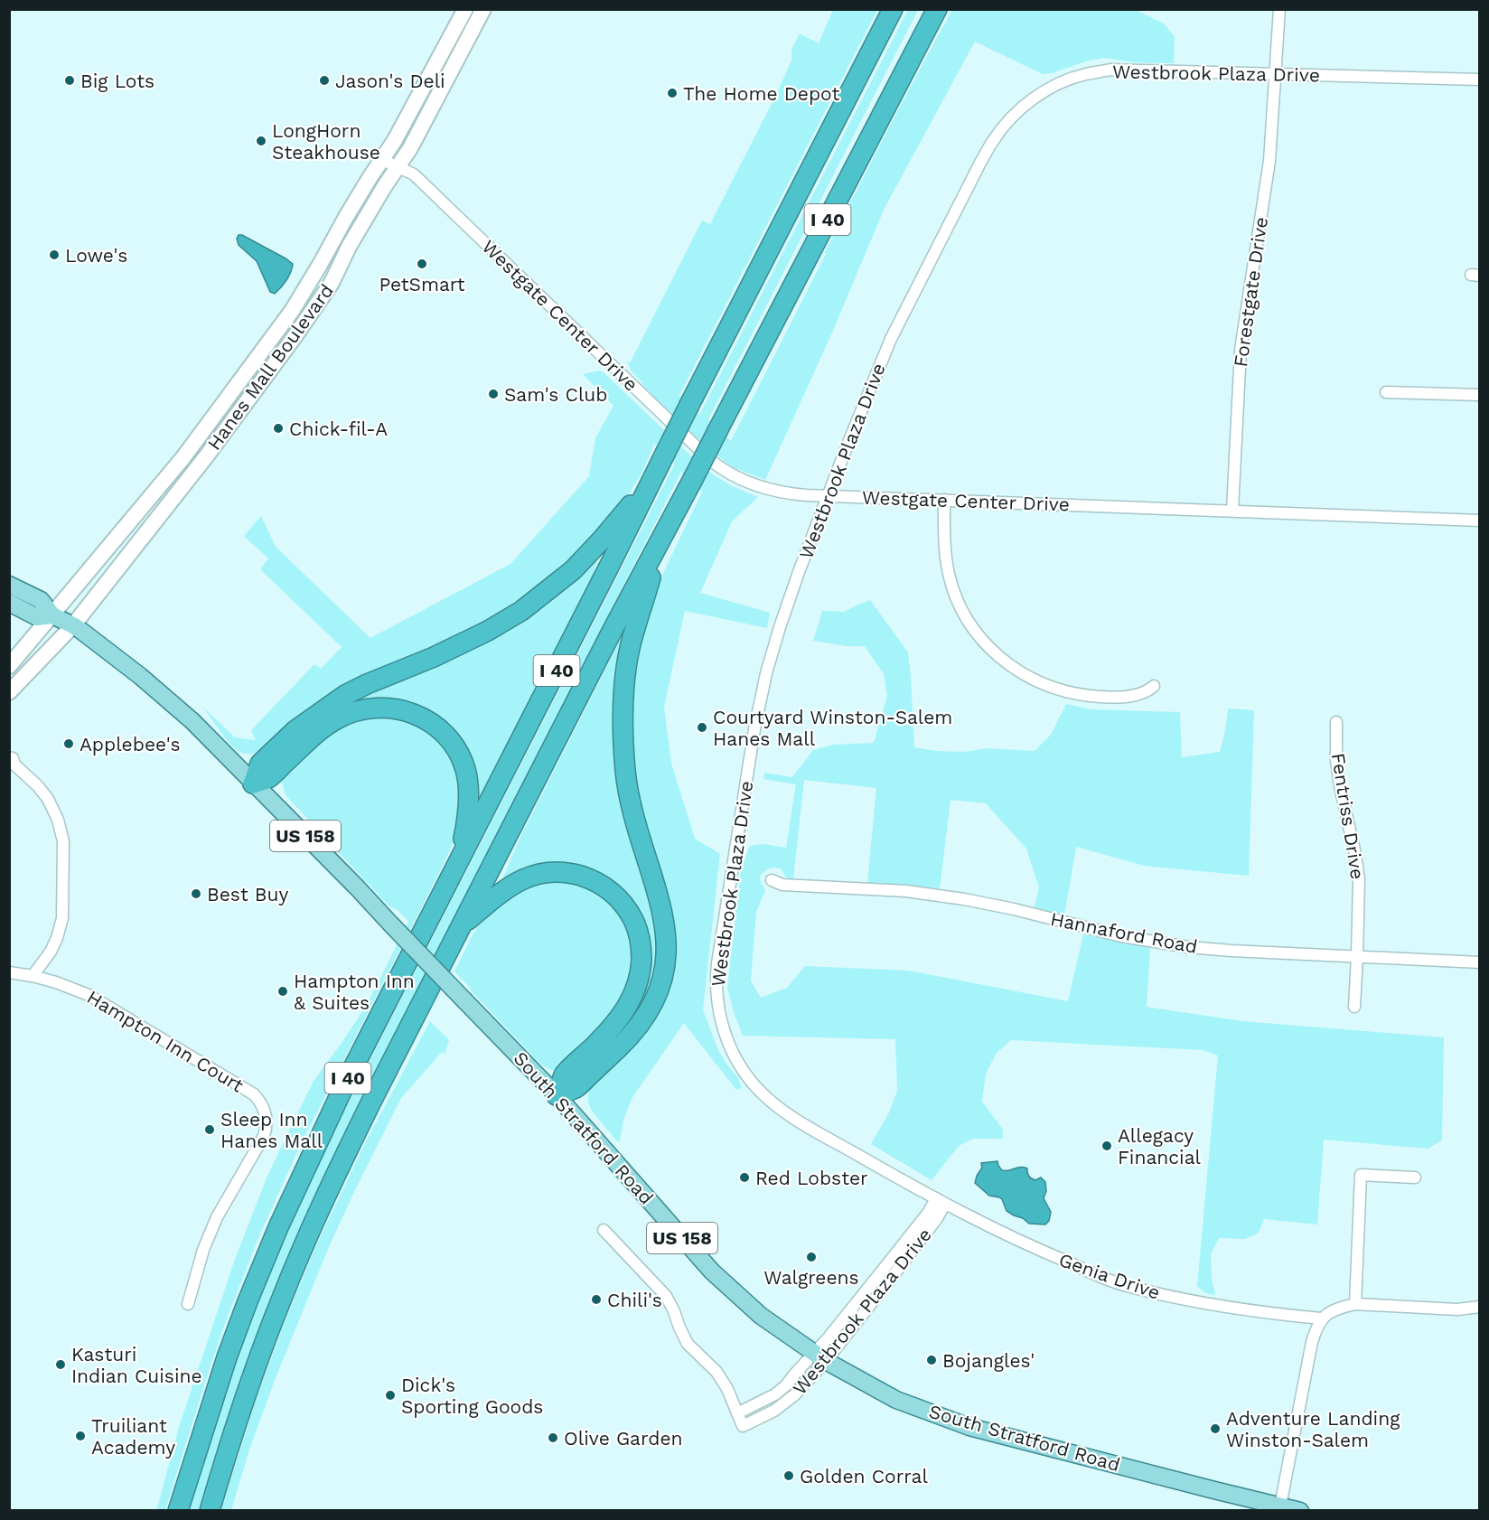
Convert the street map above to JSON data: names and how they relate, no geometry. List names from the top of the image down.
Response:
{
  "streets": {
    "highway": ["I 40"],
    "main road": ["Hanes Mall Boulevard", "US 158", "South Stratford Road"],
    "street": [
      "Westbrook Plaza Drive",
      "Forestgate Drive",
      "Westgate Center Drive",
      "Fentriss Drive",
      "Hannaford Road",
      "Hampton Inn Court",
      "Genia Drive"
    ]
  },
  "crossings": [
    ["Westbrook Plaza Drive", "Forestgate Drive"],
    ["Westbrook Plaza Drive", "Westgate Center Drive"],
    ["Westbrook Plaza Drive", "South Stratford Road"],
    ["Westbrook Plaza Drive", "Genia Drive"],
    ["Forestgate Drive", "Westgate Center Drive"],
    ["Westgate Center Drive", "Hanes Mall Boulevard"],
    ["Hanes Mall Boulevard", "South Stratford Road"],
    ["Fentriss Drive", "Hannaford Road"]
  ],
  "places": [
    "Big Lots",
    "Jason's Deli",
    "The Home Depot",
    "LongHorn Steakhouse",
    "Lowe's",
    "PetSmart",
    "Sam's Club",
    "Chick-fil-A",
    "Courtyard Winston-Salem Hanes Mall",
    "Applebee's",
    "Best Buy",
    "Hampton Inn & Suites",
    "Sleep Inn Hanes Mall",
    "Allegacy Financial",
    "Red Lobster",
    "Walgreens",
    "Chili's",
    "Bojangles'",
    "Kasturi Indian Cuisine",
    "Dick's Sporting Goods",
    "Adventure Landing Winston-Salem",
    "Truiliant Academy",
    "Olive Garden",
    "Golden Corral"
  ]
}
